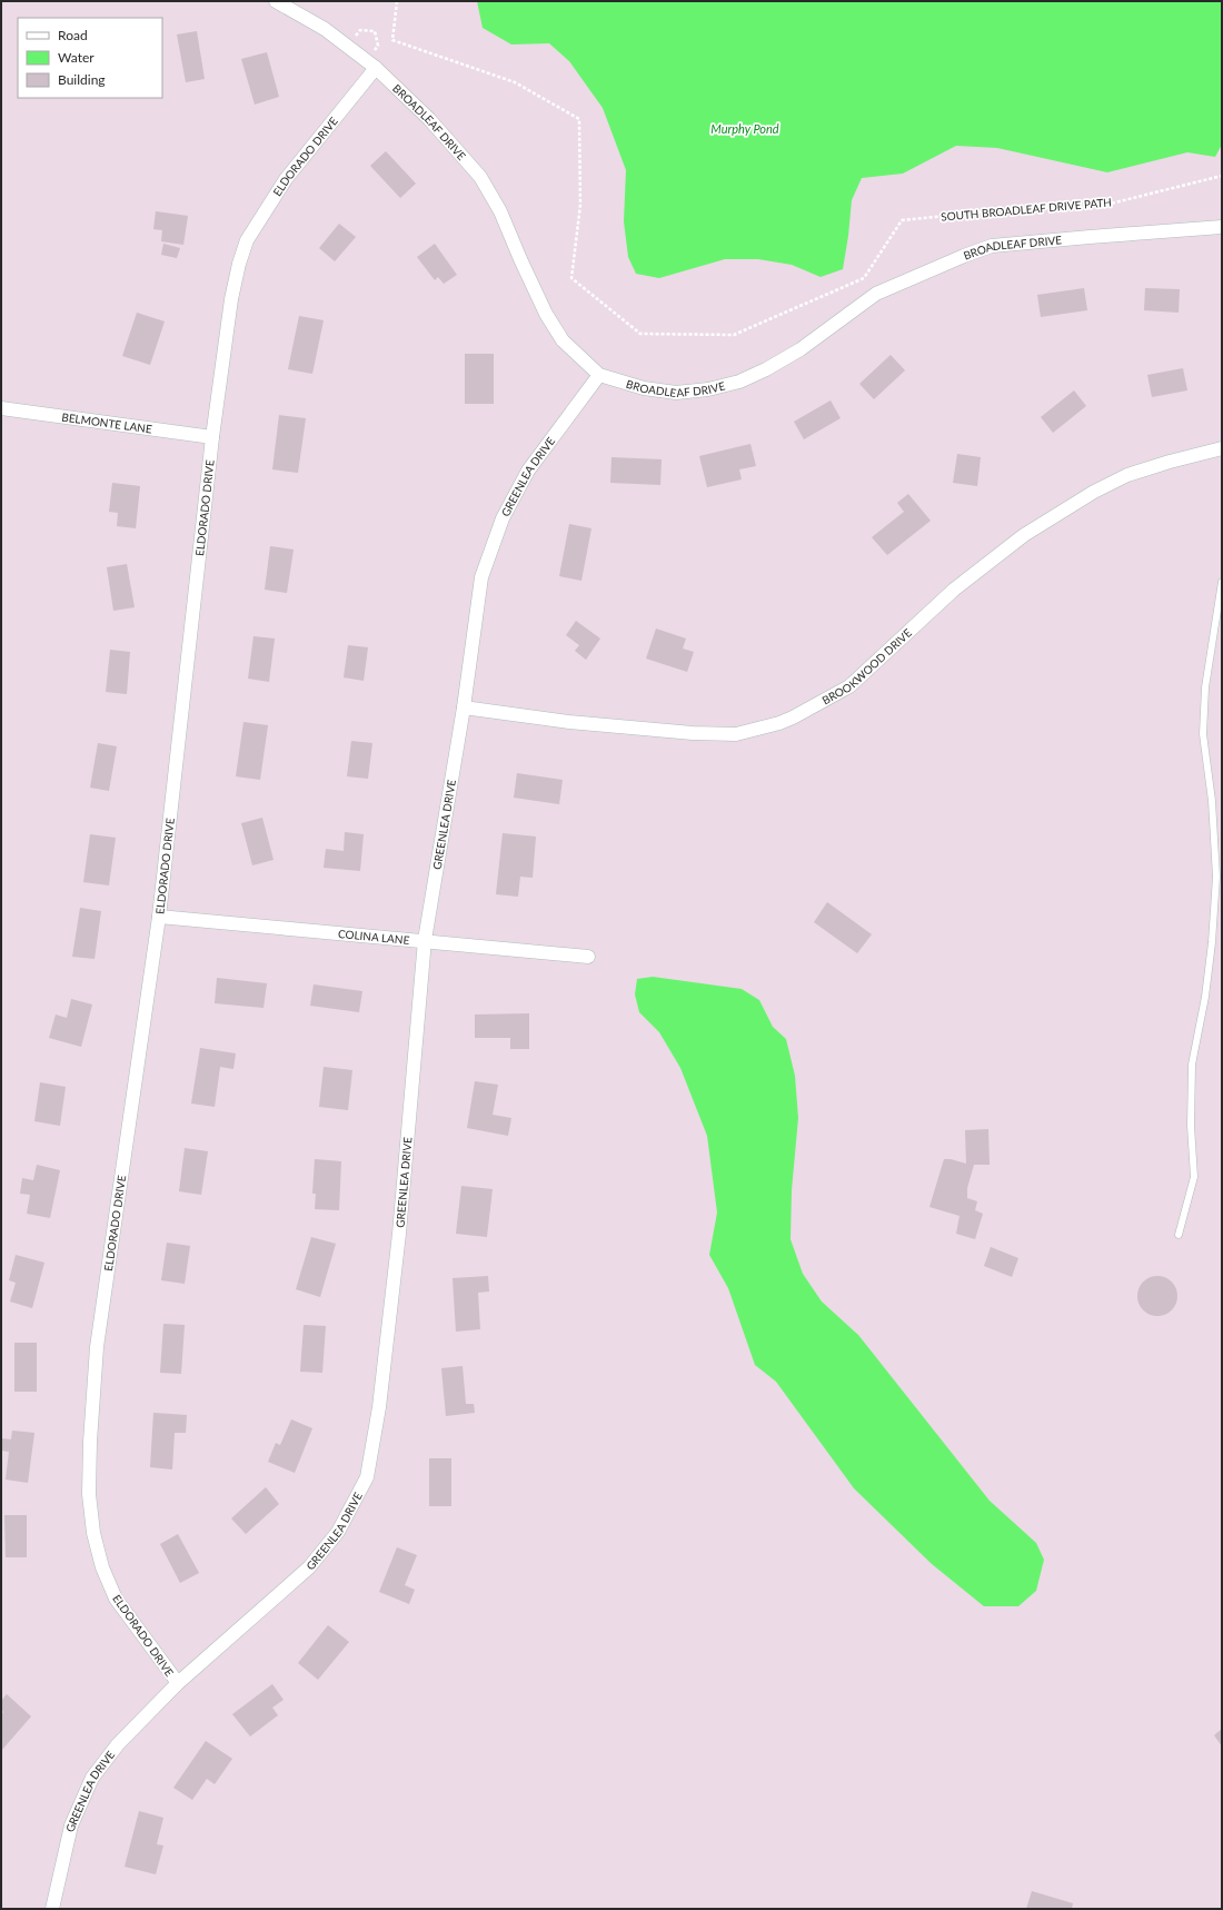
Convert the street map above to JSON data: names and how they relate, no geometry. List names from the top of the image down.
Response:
{
  "streets": {
    "street": [
      "BROADLEAF DRIVE",
      "ELDORADO DRIVE",
      "BELMONTE LANE",
      "GREENLEA DRIVE",
      "BROOKWOOD DRIVE",
      "COLINA LANE"
    ],
    "path": ["SOUTH BROADLEAF DRIVE PATH"]
  },
  "crossings": [
    ["BROADLEAF DRIVE", "ELDORADO DRIVE"],
    ["BROADLEAF DRIVE", "GREENLEA DRIVE"],
    ["ELDORADO DRIVE", "BELMONTE LANE"],
    ["ELDORADO DRIVE", "GREENLEA DRIVE"],
    ["ELDORADO DRIVE", "COLINA LANE"],
    ["GREENLEA DRIVE", "BROOKWOOD DRIVE"],
    ["GREENLEA DRIVE", "COLINA LANE"]
  ],
  "water": ["Murphy Pond"],
  "legend": ["Road", "Water", "Building"]
}
